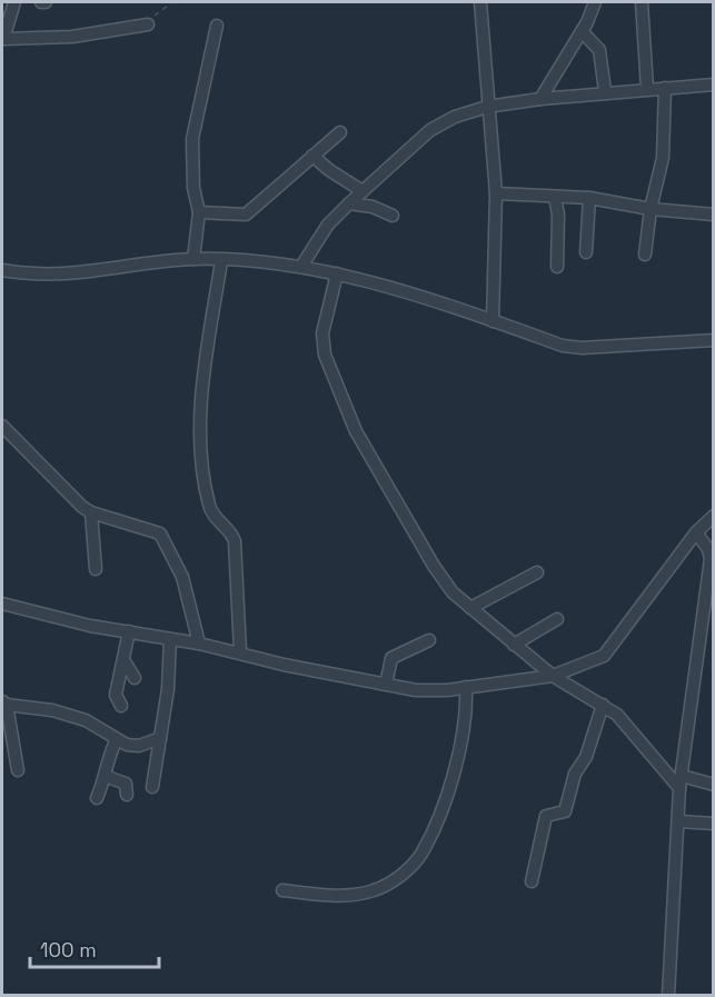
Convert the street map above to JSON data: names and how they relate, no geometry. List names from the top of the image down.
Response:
{
  "scale_bar": "100 m"
}
